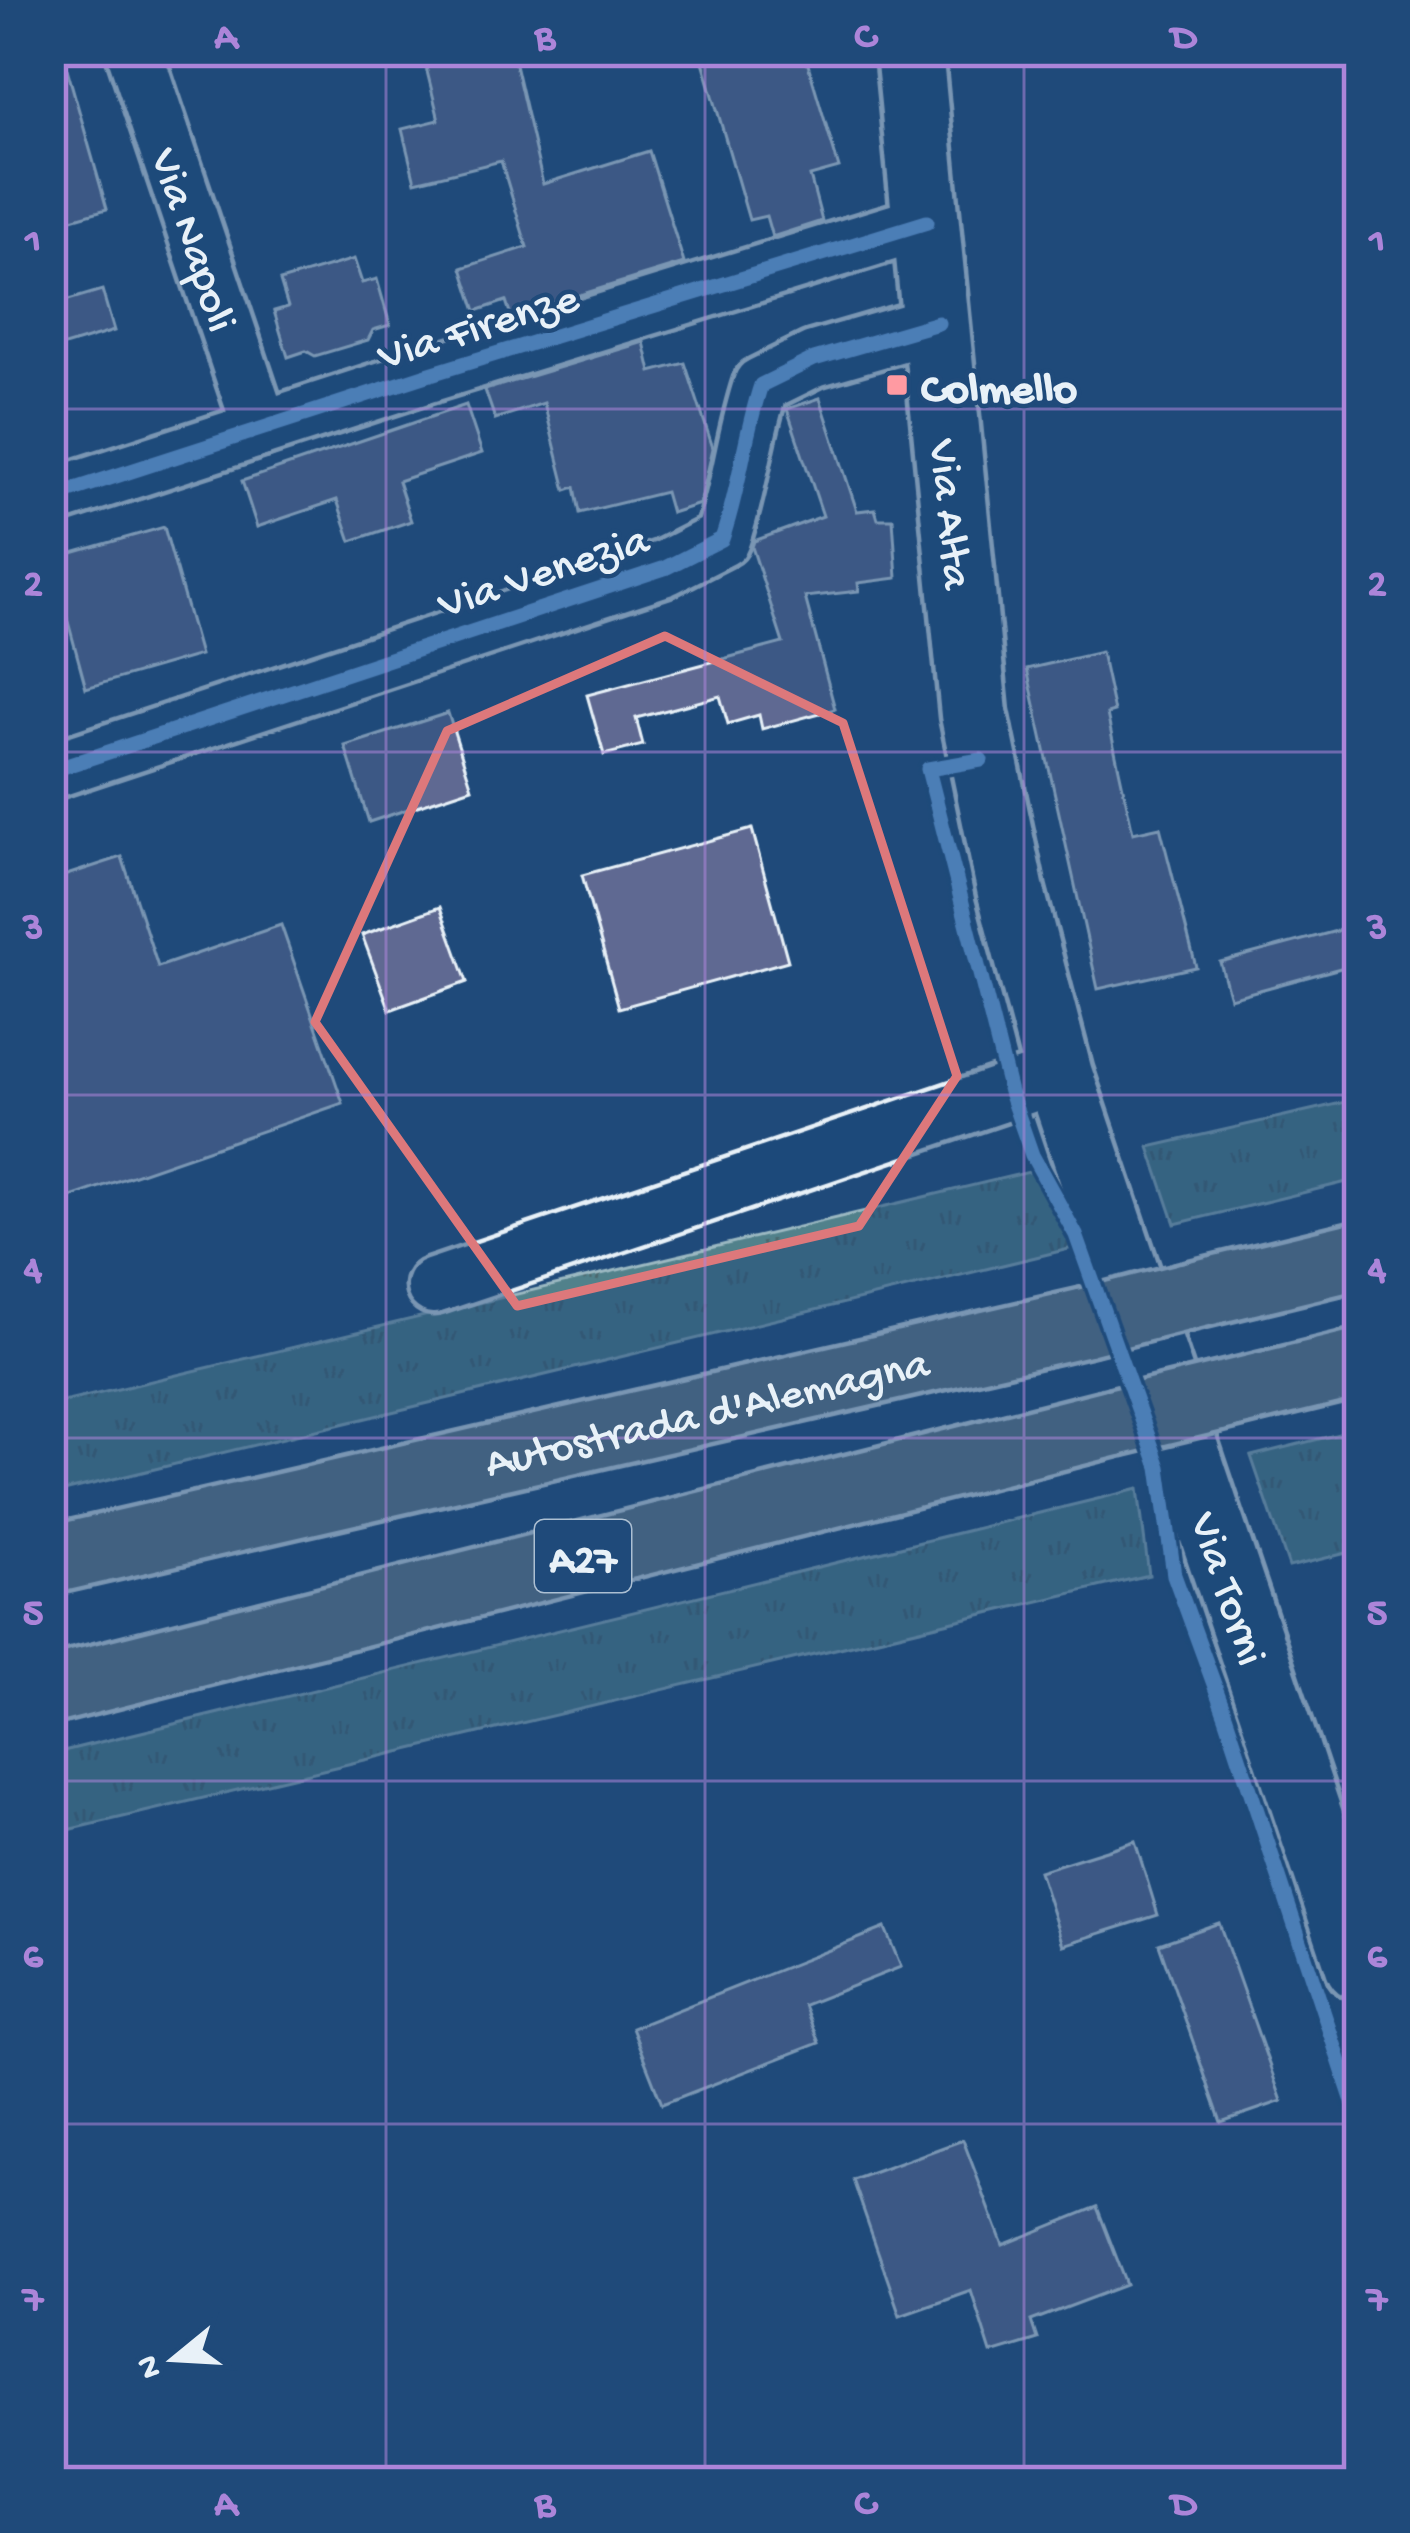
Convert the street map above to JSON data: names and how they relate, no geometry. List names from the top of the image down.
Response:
{
  "streets": {
    "highway": ["Autostrada d'Alemagna", "A27"],
    "main road": ["Via Alta", "Via Torni"],
    "street": ["Via Napoli", "Via Firenze", "Via Venezia"]
  },
  "crossings": [
    ["Via Napoli", "Via Firenze"],
    ["Via Firenze", "Via Alta"],
    ["Via Alta", "Via Venezia"],
    ["Via Alta", "Via Torni"]
  ],
  "places": {
    "transit": ["Colmello"]
  },
  "north": "left",
  "grid": {
    "columns": [
      "A",
      "B",
      "C",
      "D"
    ],
    "rows": [
      "1",
      "2",
      "3",
      "4",
      "5",
      "6",
      "7"
    ]
  }
}
